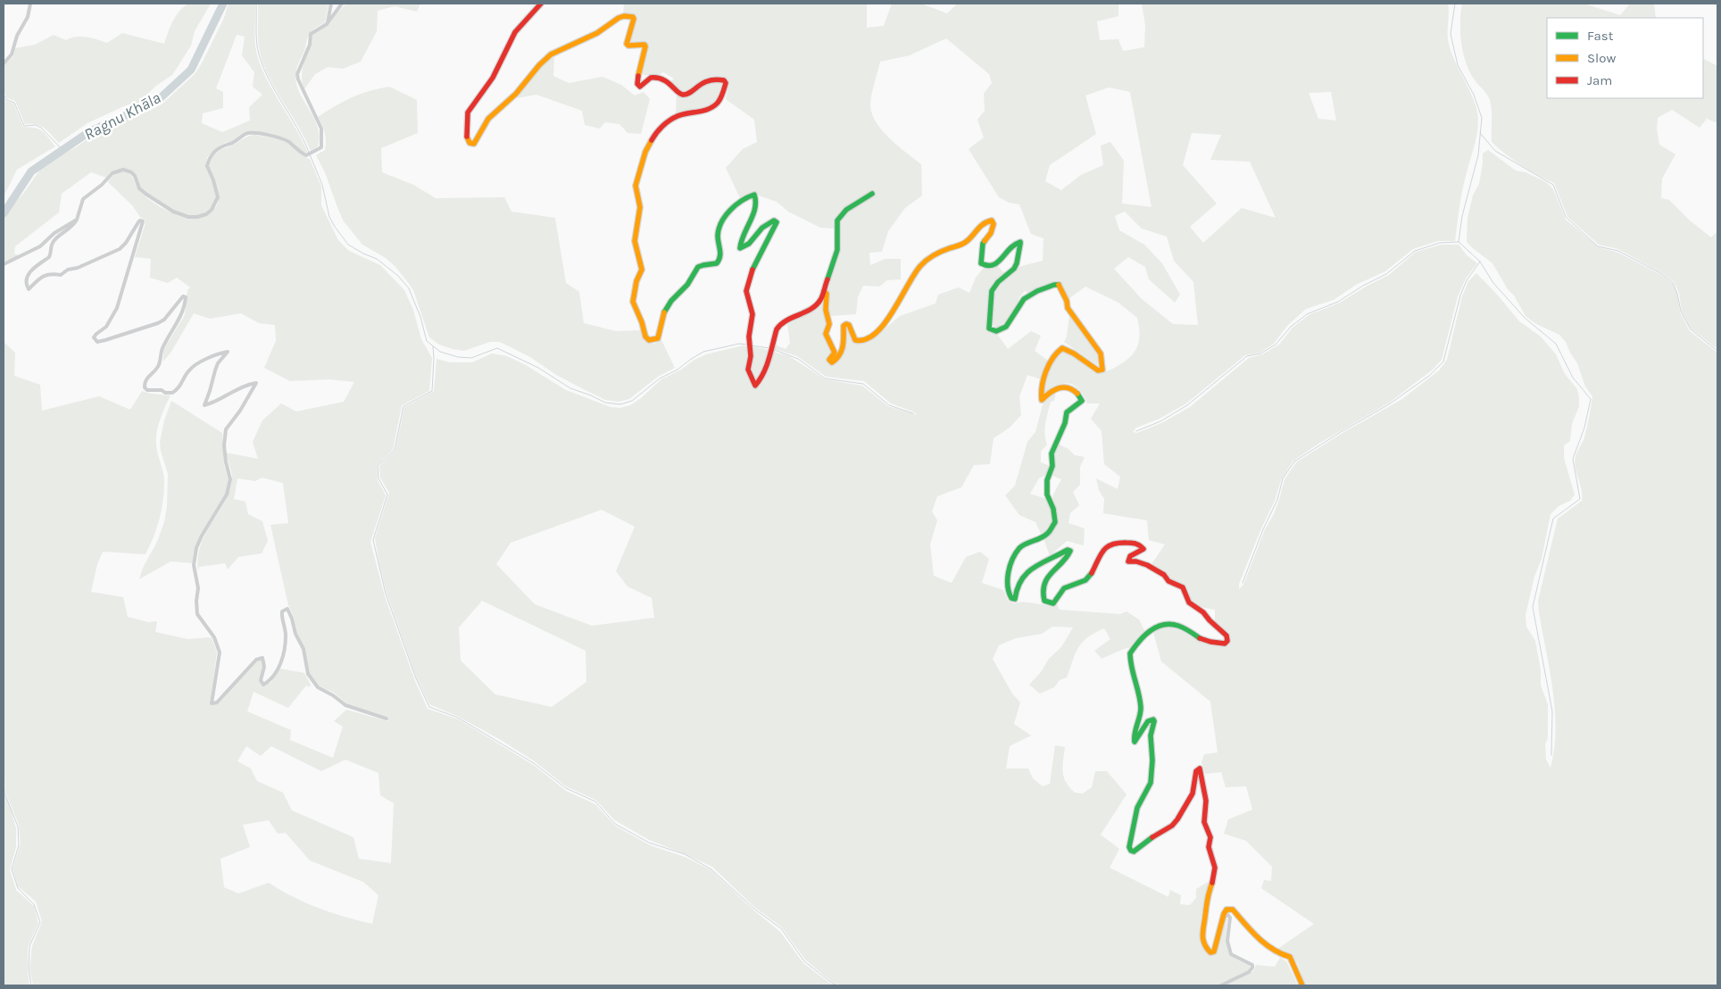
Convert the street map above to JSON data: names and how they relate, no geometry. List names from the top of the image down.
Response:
{
  "water": ["Ragnu Khāla"],
  "legend": ["Fast", "Slow", "Jam"]
}
